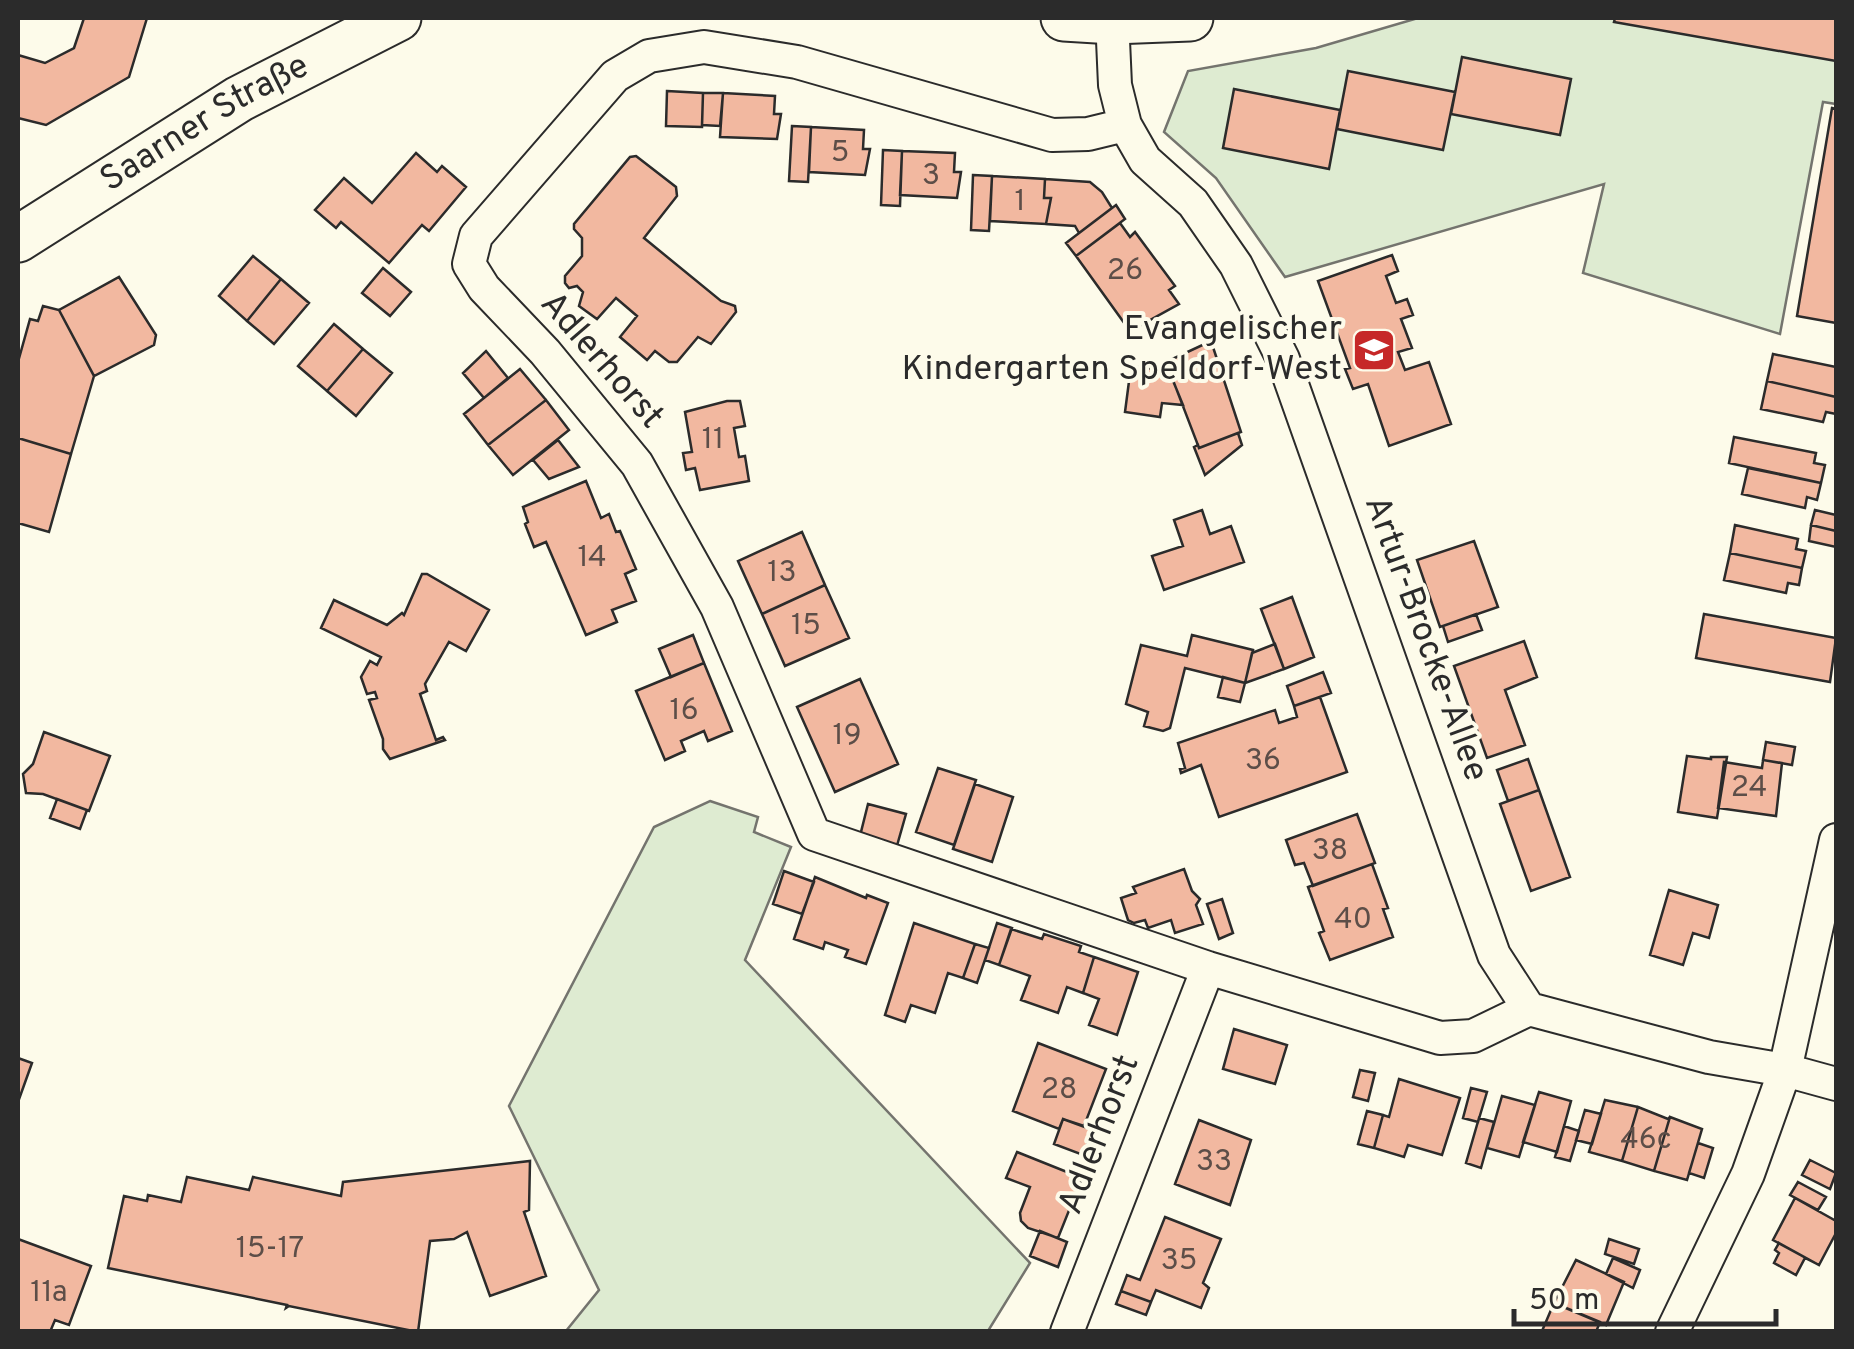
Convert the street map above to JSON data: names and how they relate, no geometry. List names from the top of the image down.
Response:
{
  "streets": {
    "main road": ["Saarner Straße"],
    "street": ["Adlerhorst", "Artur-Brocke-Allee"]
  },
  "crossings": [
    ["Adlerhorst", "Artur-Brocke-Allee"]
  ],
  "places": {
    "school or university": ["Evangelischer Kindergarten Speldorf-West"]
  },
  "house_numbers": [
    "5",
    "3",
    "1",
    "26",
    "11",
    "14",
    "13",
    "15",
    "16",
    "19",
    "36",
    "24",
    "38",
    "40",
    "28",
    "46c",
    "33",
    "15-17",
    "35",
    "11a"
  ],
  "scale_bar": "50 m"
}
